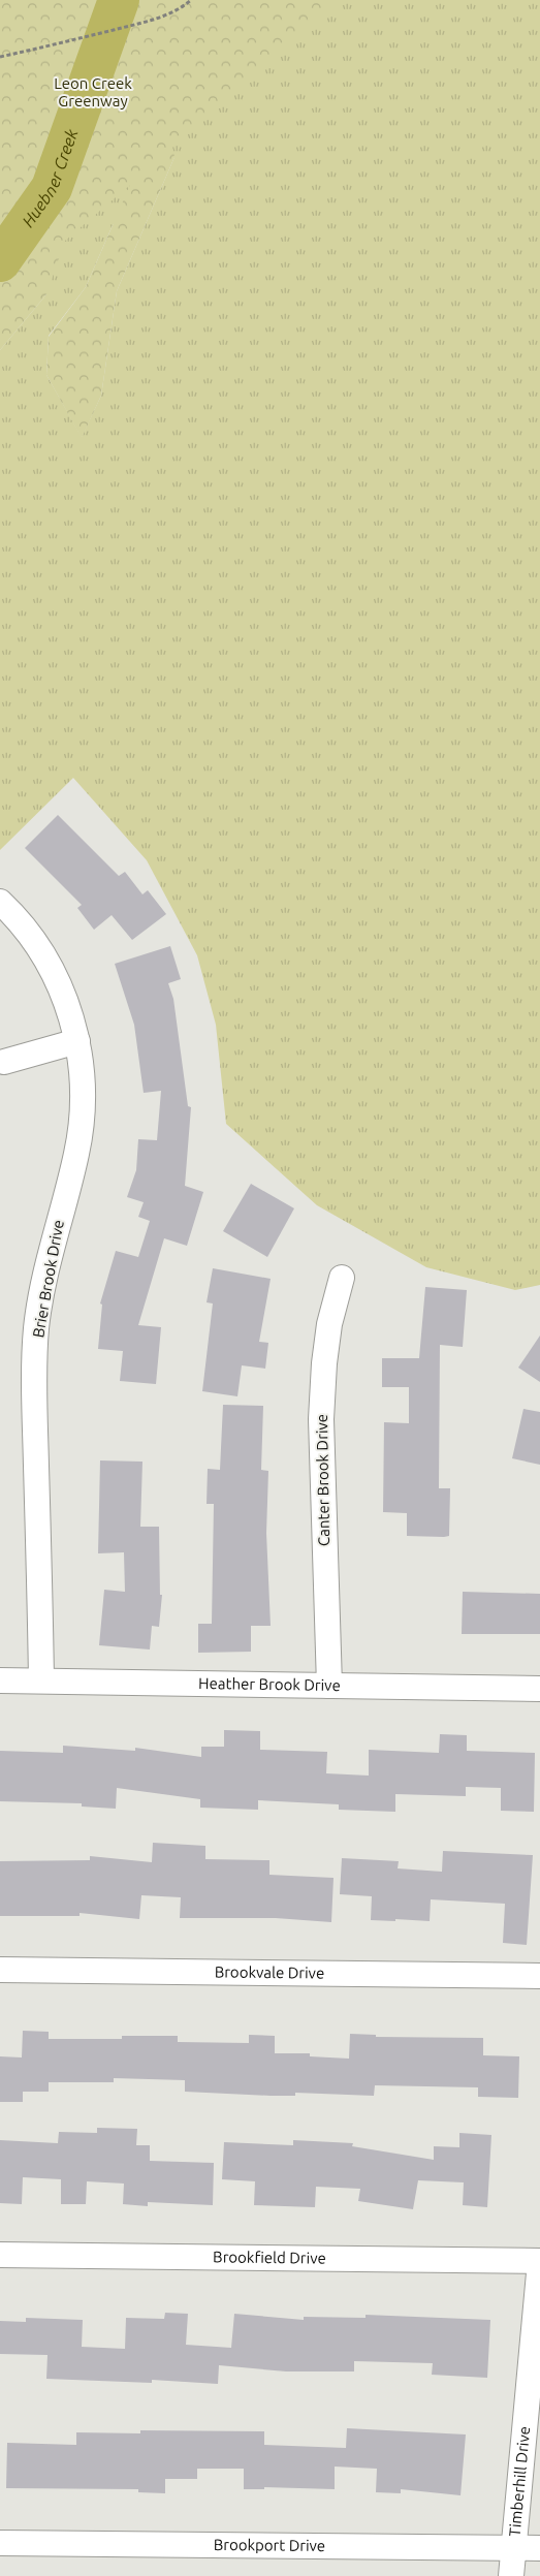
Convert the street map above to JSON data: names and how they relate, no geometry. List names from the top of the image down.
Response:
{
  "streets": {
    "street": [
      "Brier Brook Drive",
      "Canter Brook Drive",
      "Heather Brook Drive",
      "Brookvale Drive",
      "Brookfield Drive",
      "Timberhill Drive",
      "Brookport Drive"
    ]
  },
  "crossings": [
    ["Brier Brook Drive", "Heather Brook Drive"],
    ["Canter Brook Drive", "Heather Brook Drive"],
    ["Brookfield Drive", "Timberhill Drive"],
    ["Timberhill Drive", "Brookport Drive"]
  ],
  "water": ["Huebner Creek"],
  "parks": ["Leon Creek Greenway"]
}
